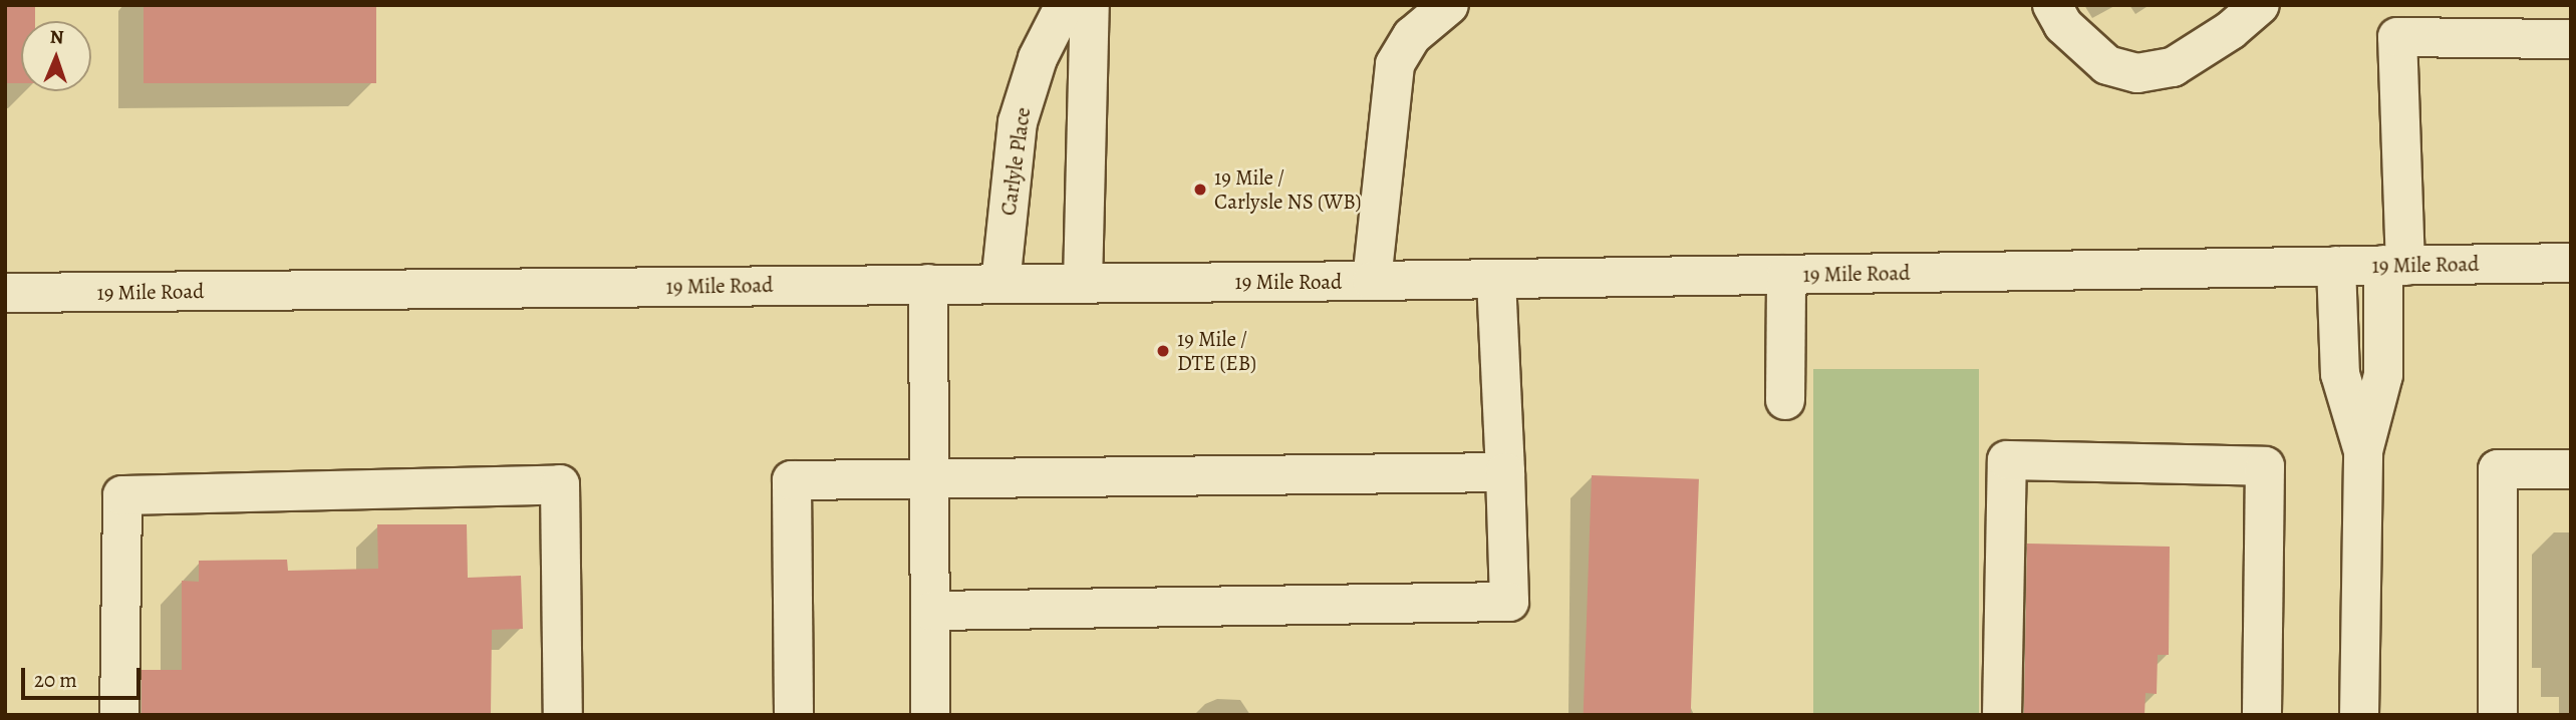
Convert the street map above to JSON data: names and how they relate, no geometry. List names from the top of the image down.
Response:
{
  "streets": {
    "street": ["Carlyle Place", "19 Mile Road"]
  },
  "crossings": [
    ["Carlyle Place", "19 Mile Road"]
  ],
  "places": ["19 Mile / Carlysle NS (WB)", "19 Mile / DTE (EB)"],
  "scale_bar": "20 m",
  "north": "top"
}
